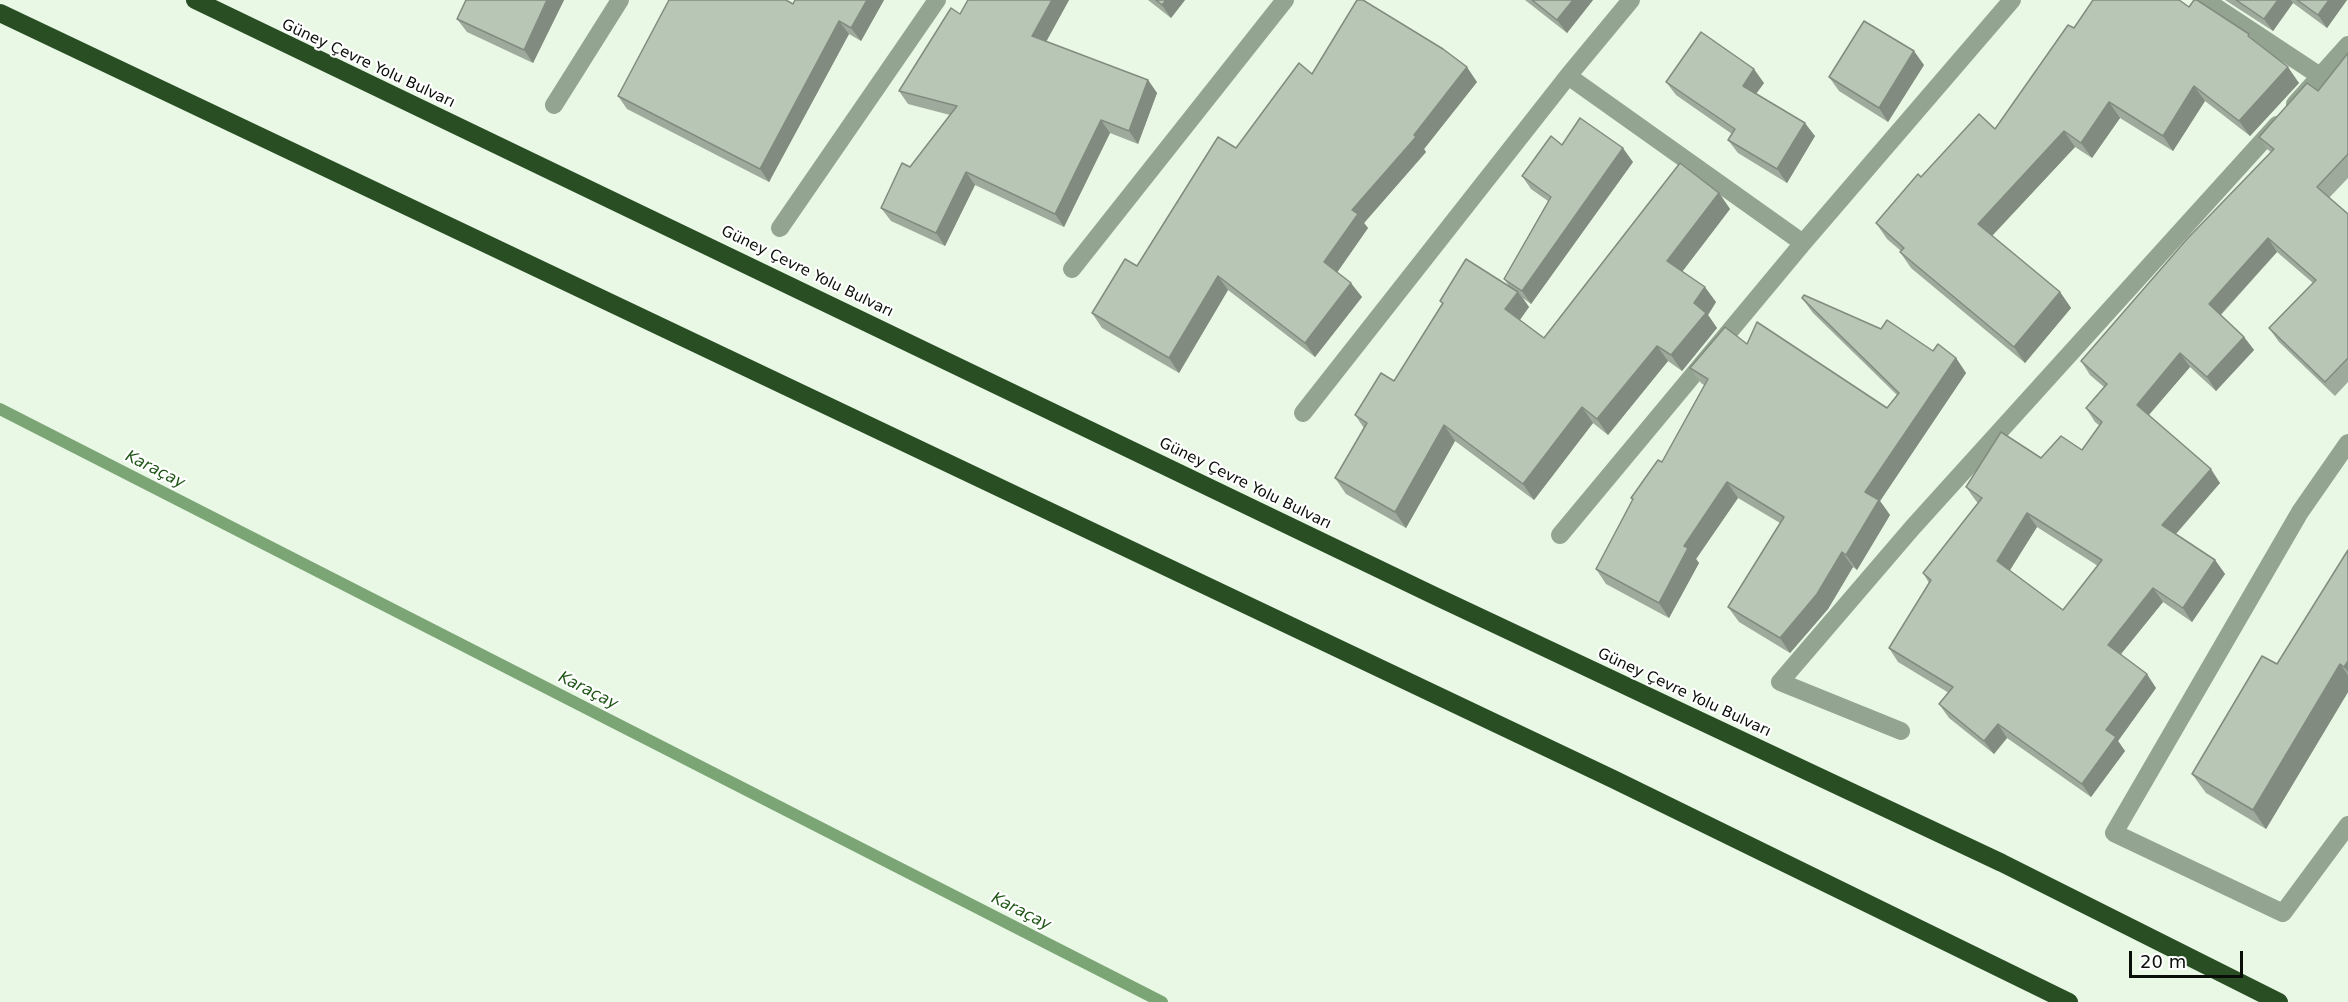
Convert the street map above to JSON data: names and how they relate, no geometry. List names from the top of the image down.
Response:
{
  "streets": {
    "highway": ["Güney Çevre Yolu Bulvarı"]
  },
  "water": ["Karaçay"],
  "scale_bar": "20 m"
}
